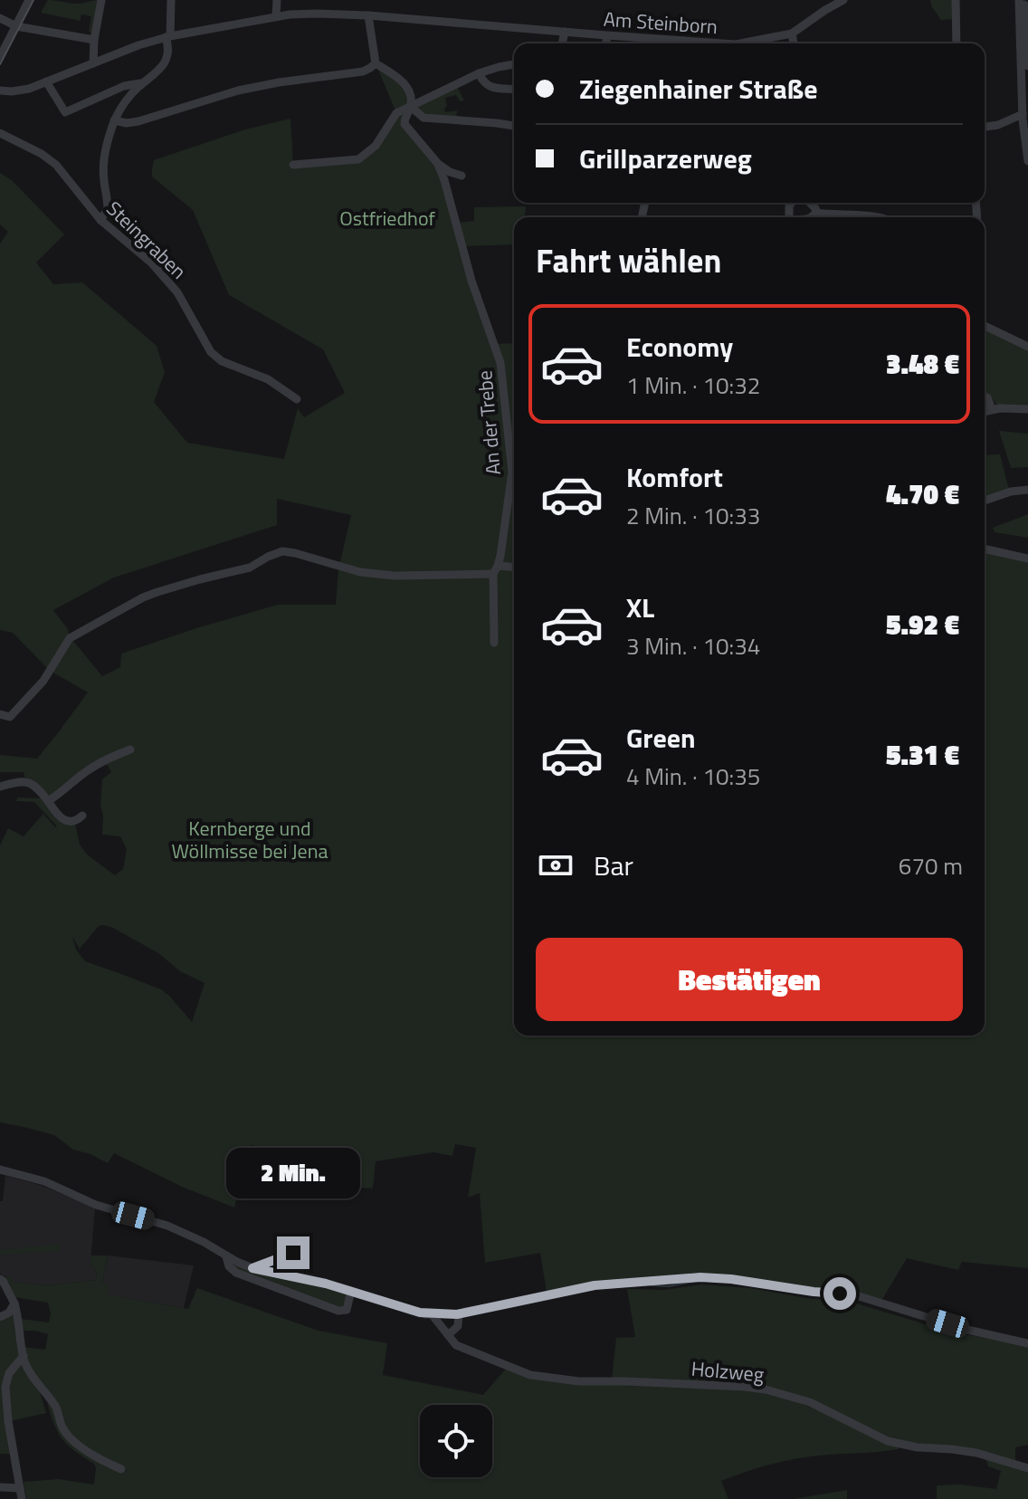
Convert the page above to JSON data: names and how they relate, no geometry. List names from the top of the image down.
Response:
{
  "streets": {
    "street": [
      "Am Steinborn",
      "Steingraben",
      "An der Trebe",
      "Holzweg"
    ]
  },
  "parks": ["Ostfriedhof", "Kernberge und Wöllmisse bei Jena"],
  "page": {
    "banner": ["Ziegenhainer Straße", "Grillparzerweg"],
    "heading": "Fahrt wählen",
    "list": [
      {
        "name": "Economy",
        "note": "1 Min. · 10:32",
        "value": "3.48 €"
      },
      {
        "name": "Komfort",
        "note": "2 Min. · 10:33",
        "value": "4.70 €"
      },
      {
        "name": "XL",
        "note": "3 Min. · 10:34",
        "value": "5.92 €"
      },
      {
        "name": "Green",
        "note": "4 Min. · 10:35",
        "value": "5.31 €"
      }
    ],
    "pay": ["Bar", "670 m"],
    "buttons": "Bestätigen",
    "bubble": "2 Min."
  }
}
